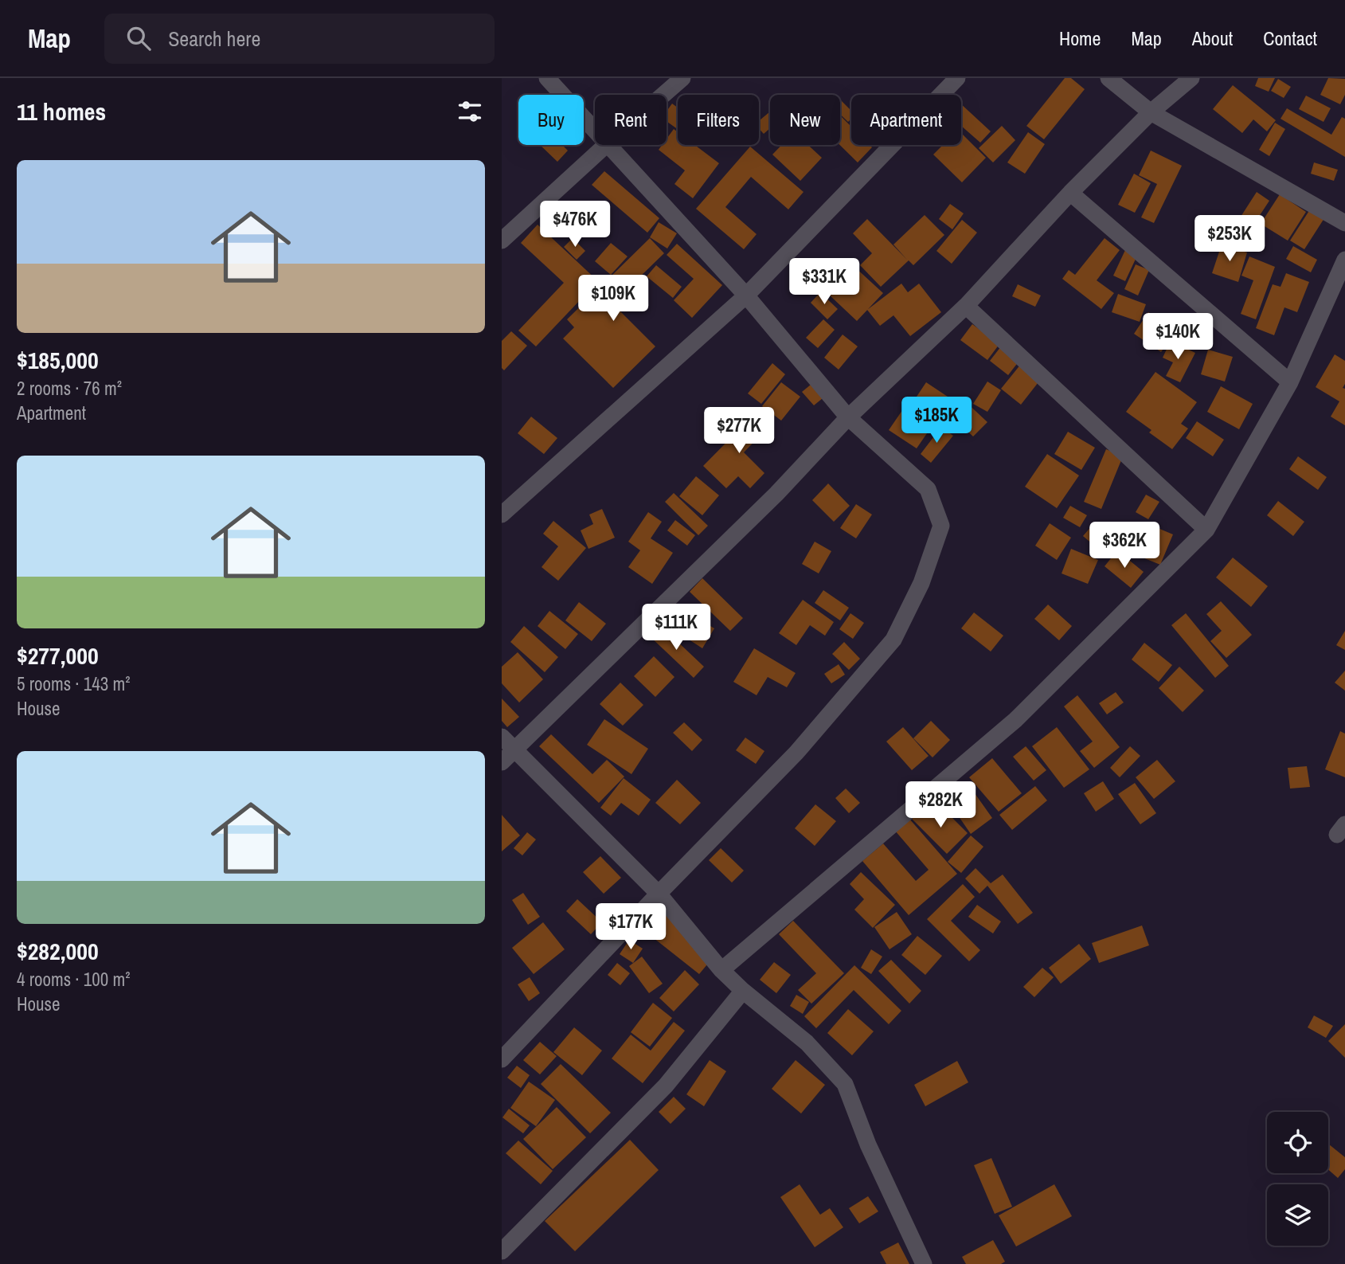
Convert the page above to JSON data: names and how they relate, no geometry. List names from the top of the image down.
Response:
{
  "page": {
    "header": "Map",
    "search": "Search here",
    "nav": [
      "Home",
      "Map",
      "About",
      "Contact"
    ],
    "heading": "11 homes",
    "chip": [
      "Buy",
      "Rent",
      "Filters",
      "New",
      "Apartment"
    ],
    "list": [
      {
        "name": "$185,000",
        "note": "2 rooms · 76 m² · Apartment"
      },
      {
        "name": "$277,000",
        "note": "5 rooms · 143 m² · House"
      },
      {
        "name": "$282,000",
        "note": "4 rooms · 100 m² · House"
      }
    ],
    "price": [
      "$476K",
      "$253K",
      "$331K",
      "$109K",
      "$140K",
      "$185K",
      "$277K",
      "$362K",
      "$111K",
      "$282K",
      "$177K"
    ]
  }
}
